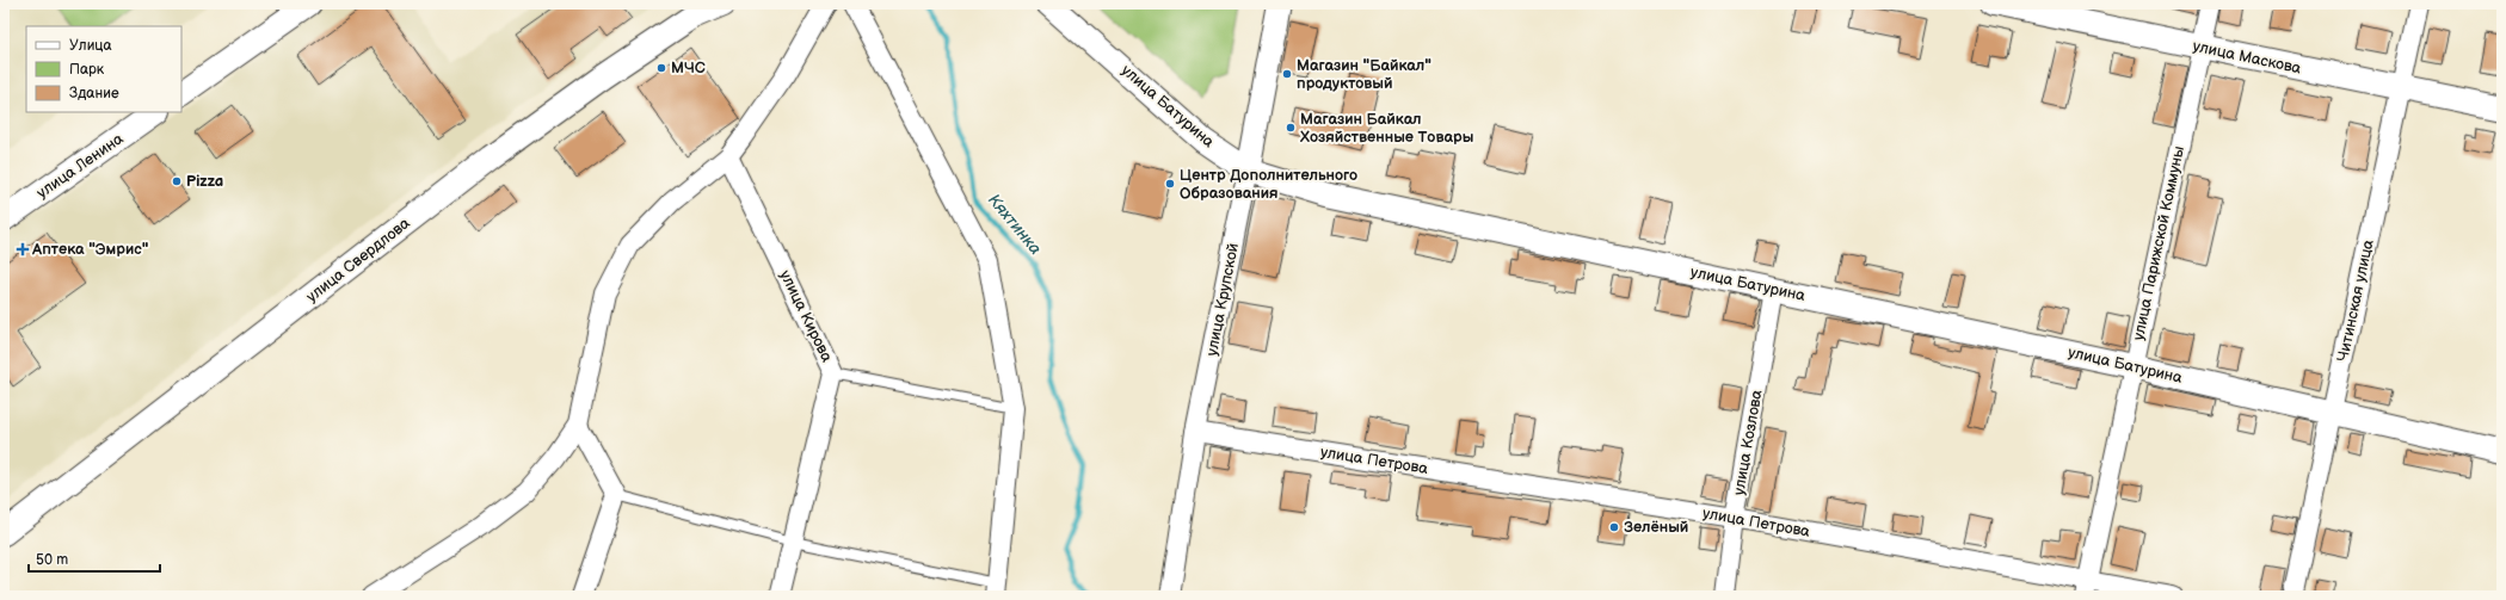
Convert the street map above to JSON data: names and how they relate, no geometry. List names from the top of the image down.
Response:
{
  "streets": {
    "street": [
      "улица Маскова",
      "улица Батурина",
      "улица Ленина",
      "улица Парижской Коммуны",
      "улица Свердлова",
      "улица Крупской",
      "Читинская улица",
      "улица Кирова",
      "улица Козлова",
      "улица Петрова"
    ]
  },
  "crossings": [
    ["улица Маскова", "улица Парижской Коммуны"],
    ["улица Маскова", "Читинская улица"],
    ["улица Батурина", "улица Парижской Коммуны"],
    ["улица Батурина", "улица Крупской"],
    ["улица Батурина", "Читинская улица"],
    ["улица Батурина", "улица Козлова"],
    ["улица Парижской Коммуны", "улица Петрова"],
    ["улица Крупской", "улица Петрова"],
    ["улица Козлова", "улица Петрова"]
  ],
  "water": ["Кяхтинка"],
  "places": {
    "other": [
      "МЧС",
      "Магазин \"Байкал\" продуктовый",
      "Магазин Байкал Хозяйственные Товары",
      "Pizza",
      "Центр Дополнительного Образования",
      "Зелёный"
    ],
    "health": ["Аптека \"Эмрис\""]
  },
  "legend": ["Улица", "Парк", "Здание"],
  "scale_bar": "50 m"
}
